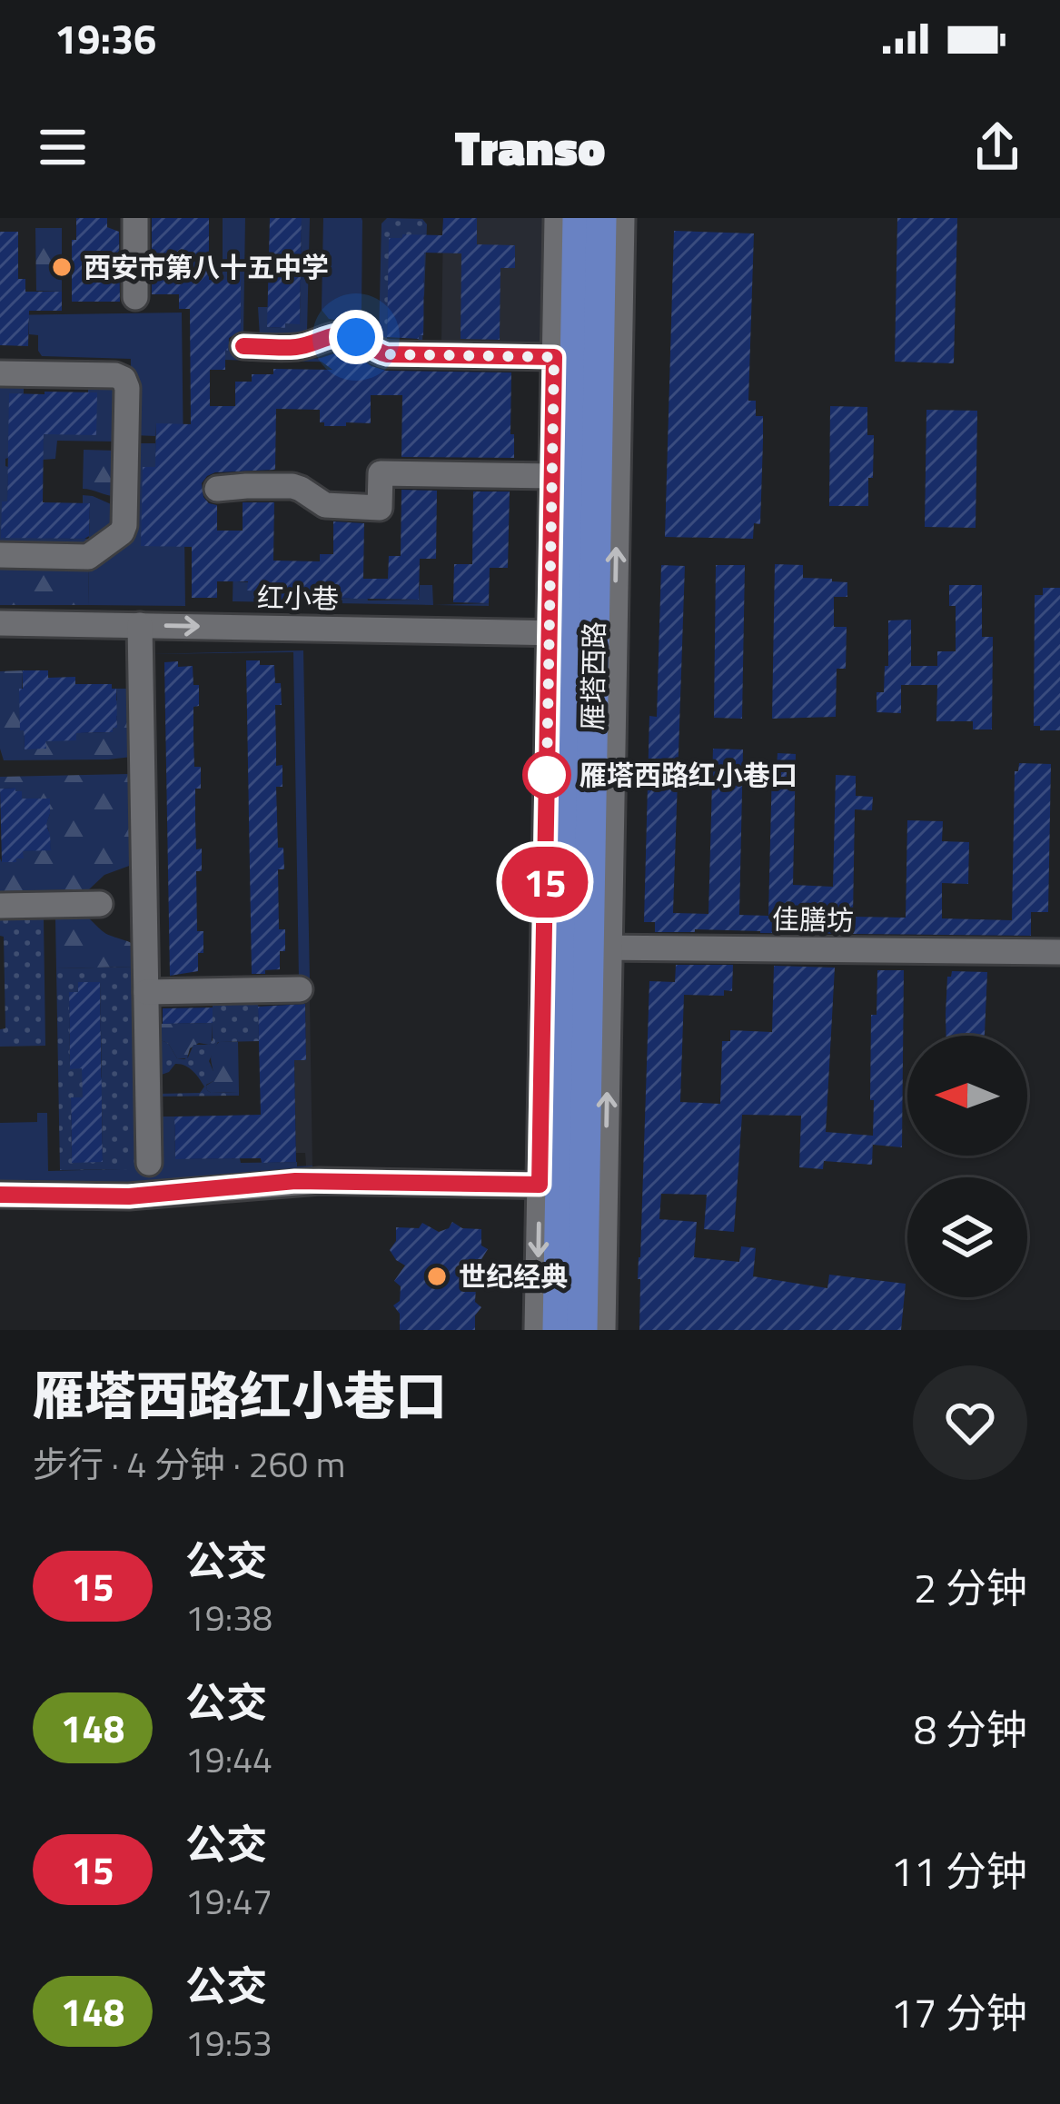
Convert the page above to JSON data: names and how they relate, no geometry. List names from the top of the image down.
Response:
{
  "streets": {
    "main road": ["雁塔西路"],
    "street": ["红小巷", "佳膳坊"]
  },
  "crossings": [
    ["红小巷", "雁塔西路"],
    ["雁塔西路", "佳膳坊"]
  ],
  "one_way": ["红小巷"],
  "places": ["西安市第八十五中学", "雁塔西路红小巷口", "世纪经典"],
  "lines": ["bus line 15"],
  "north": "left",
  "page": {
    "status": "19:36",
    "header": "Transo",
    "on_map": "15",
    "heading": ["雁塔西路红小巷口", "步行 · 4 分钟 · 260 m"],
    "list": [
      {
        "mark": "15",
        "name": "公交",
        "note": "19:38",
        "value": "2 分钟"
      },
      {
        "mark": "148",
        "name": "公交",
        "note": "19:44",
        "value": "8 分钟"
      },
      {
        "mark": "15",
        "name": "公交",
        "note": "19:47",
        "value": "11 分钟"
      },
      {
        "mark": "148",
        "name": "公交",
        "note": "19:53",
        "value": "17 分钟"
      }
    ]
  }
}
